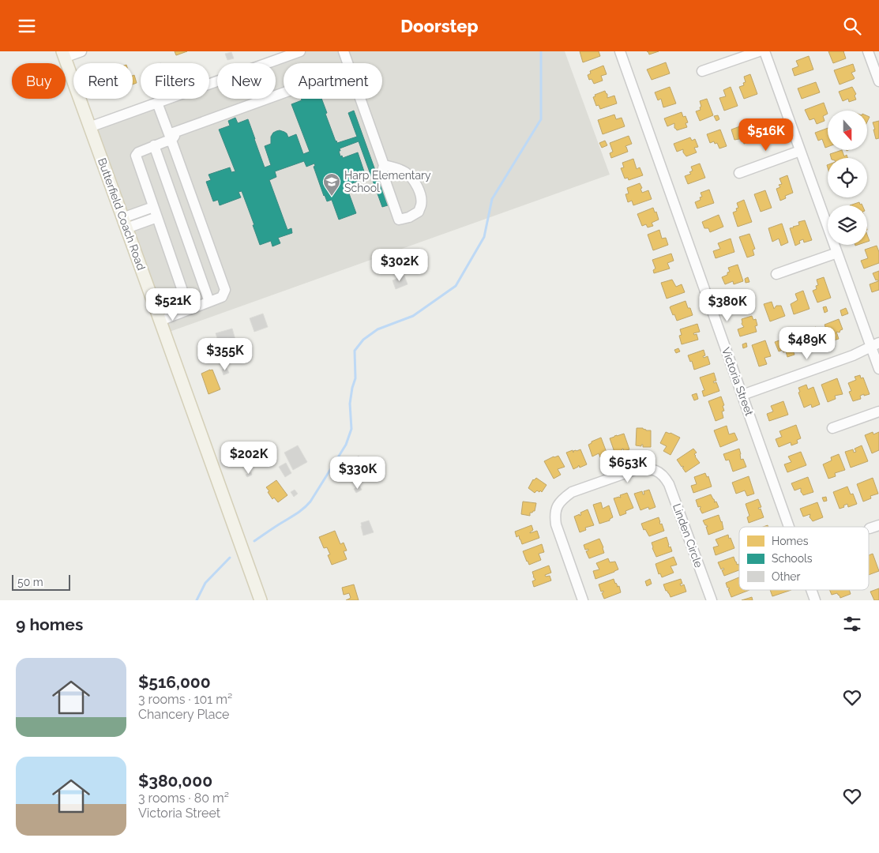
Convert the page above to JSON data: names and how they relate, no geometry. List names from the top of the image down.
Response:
{
  "streets": {
    "main road": ["Butterfield Coach Road"],
    "street": ["Victoria Street", "Linden Circle"]
  },
  "places": {
    "school or university": ["Harp Elementary School"]
  },
  "legend": ["Homes", "Schools", "Other"],
  "scale_bar": "50 m",
  "north": "bottom",
  "page": {
    "header": "Doorstep",
    "chip": [
      "Buy",
      "Rent",
      "Filters",
      "New",
      "Apartment"
    ],
    "price": [
      "$516K",
      "$302K",
      "$521K",
      "$380K",
      "$489K",
      "$355K",
      "$202K",
      "$653K",
      "$330K"
    ],
    "scale": "50 m",
    "heading": "9 homes",
    "list": [
      {
        "name": "$516,000",
        "note": "3 rooms · 101 m² · Chancery Place"
      },
      {
        "name": "$380,000",
        "note": "3 rooms · 80 m² · Victoria Street"
      }
    ]
  }
}
